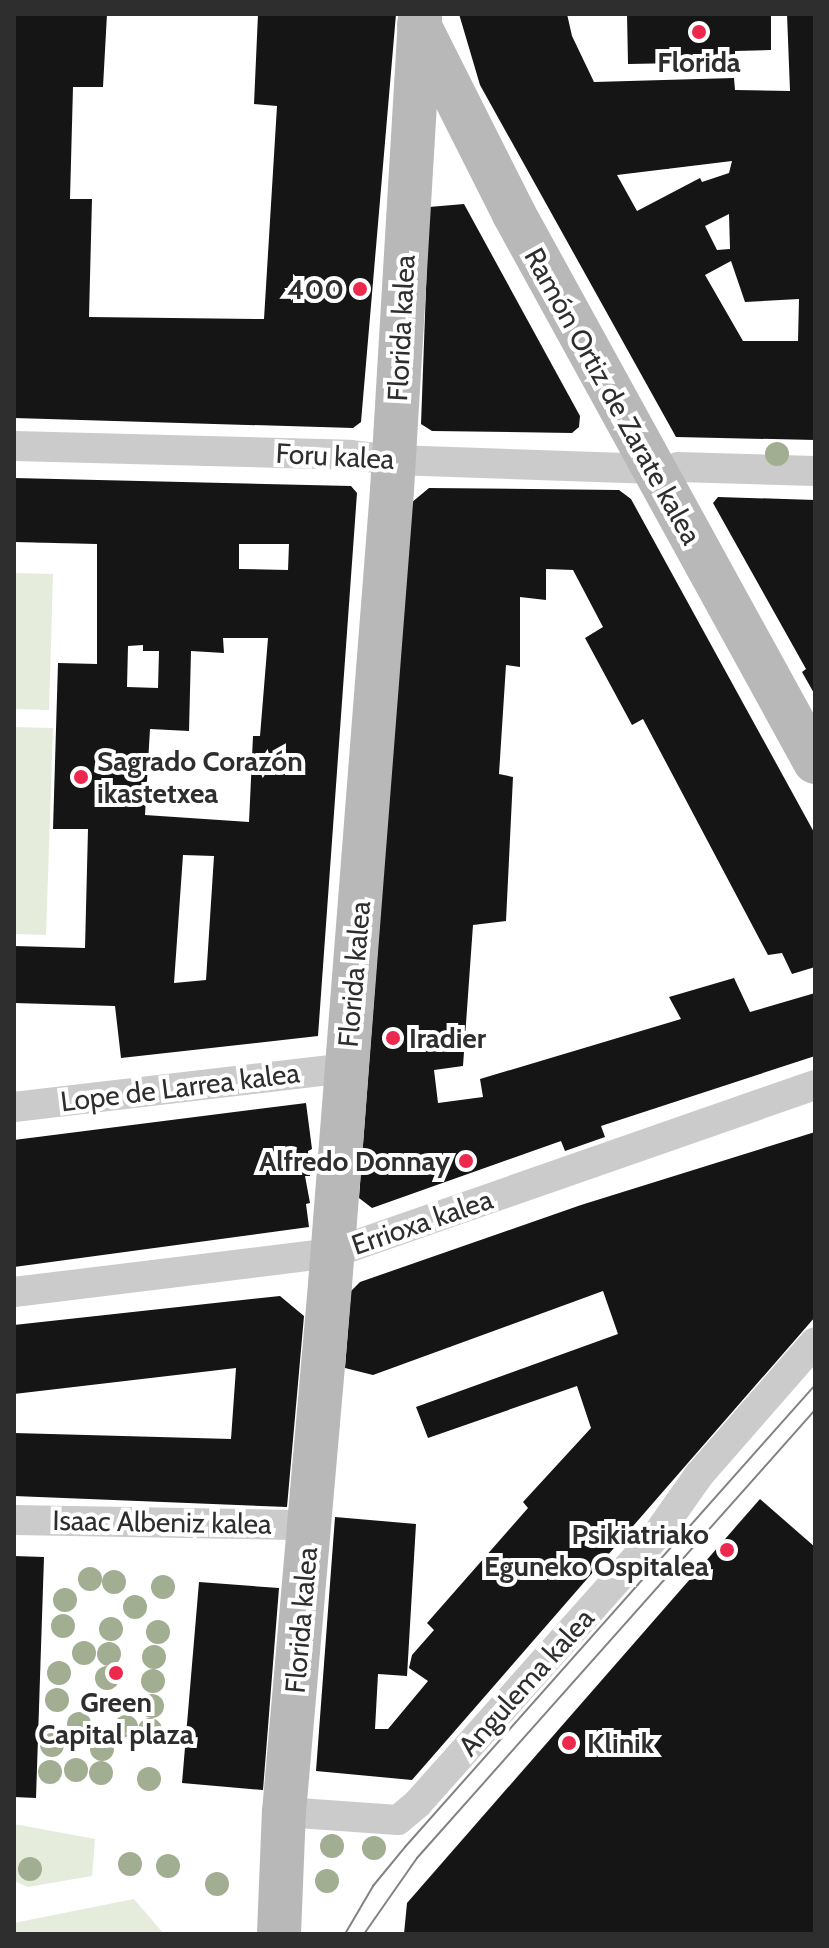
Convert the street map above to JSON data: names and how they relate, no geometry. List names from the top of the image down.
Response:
{
  "streets": {
    "street": [
      "Florida kalea",
      "Ramón Ortiz de Zarate kalea",
      "Foru kalea",
      "Lope de Larrea kalea",
      "Errioxa kalea",
      "Isaac Albeniz kalea",
      "Angulema kalea"
    ]
  },
  "crossings": [
    ["Florida kalea", "Ramón Ortiz de Zarate kalea"],
    ["Florida kalea", "Foru kalea"],
    ["Florida kalea", "Lope de Larrea kalea"],
    ["Florida kalea", "Errioxa kalea"],
    ["Florida kalea", "Isaac Albeniz kalea"],
    ["Florida kalea", "Angulema kalea"],
    ["Ramón Ortiz de Zarate kalea", "Foru kalea"]
  ],
  "places": [
    "Florida",
    "400",
    "Sagrado Corazón ikastetxea",
    "Iradier",
    "Alfredo Donnay",
    "Psikiatriako Eguneko Ospitalea",
    "Green Capital plaza",
    "Klinik"
  ]
}
